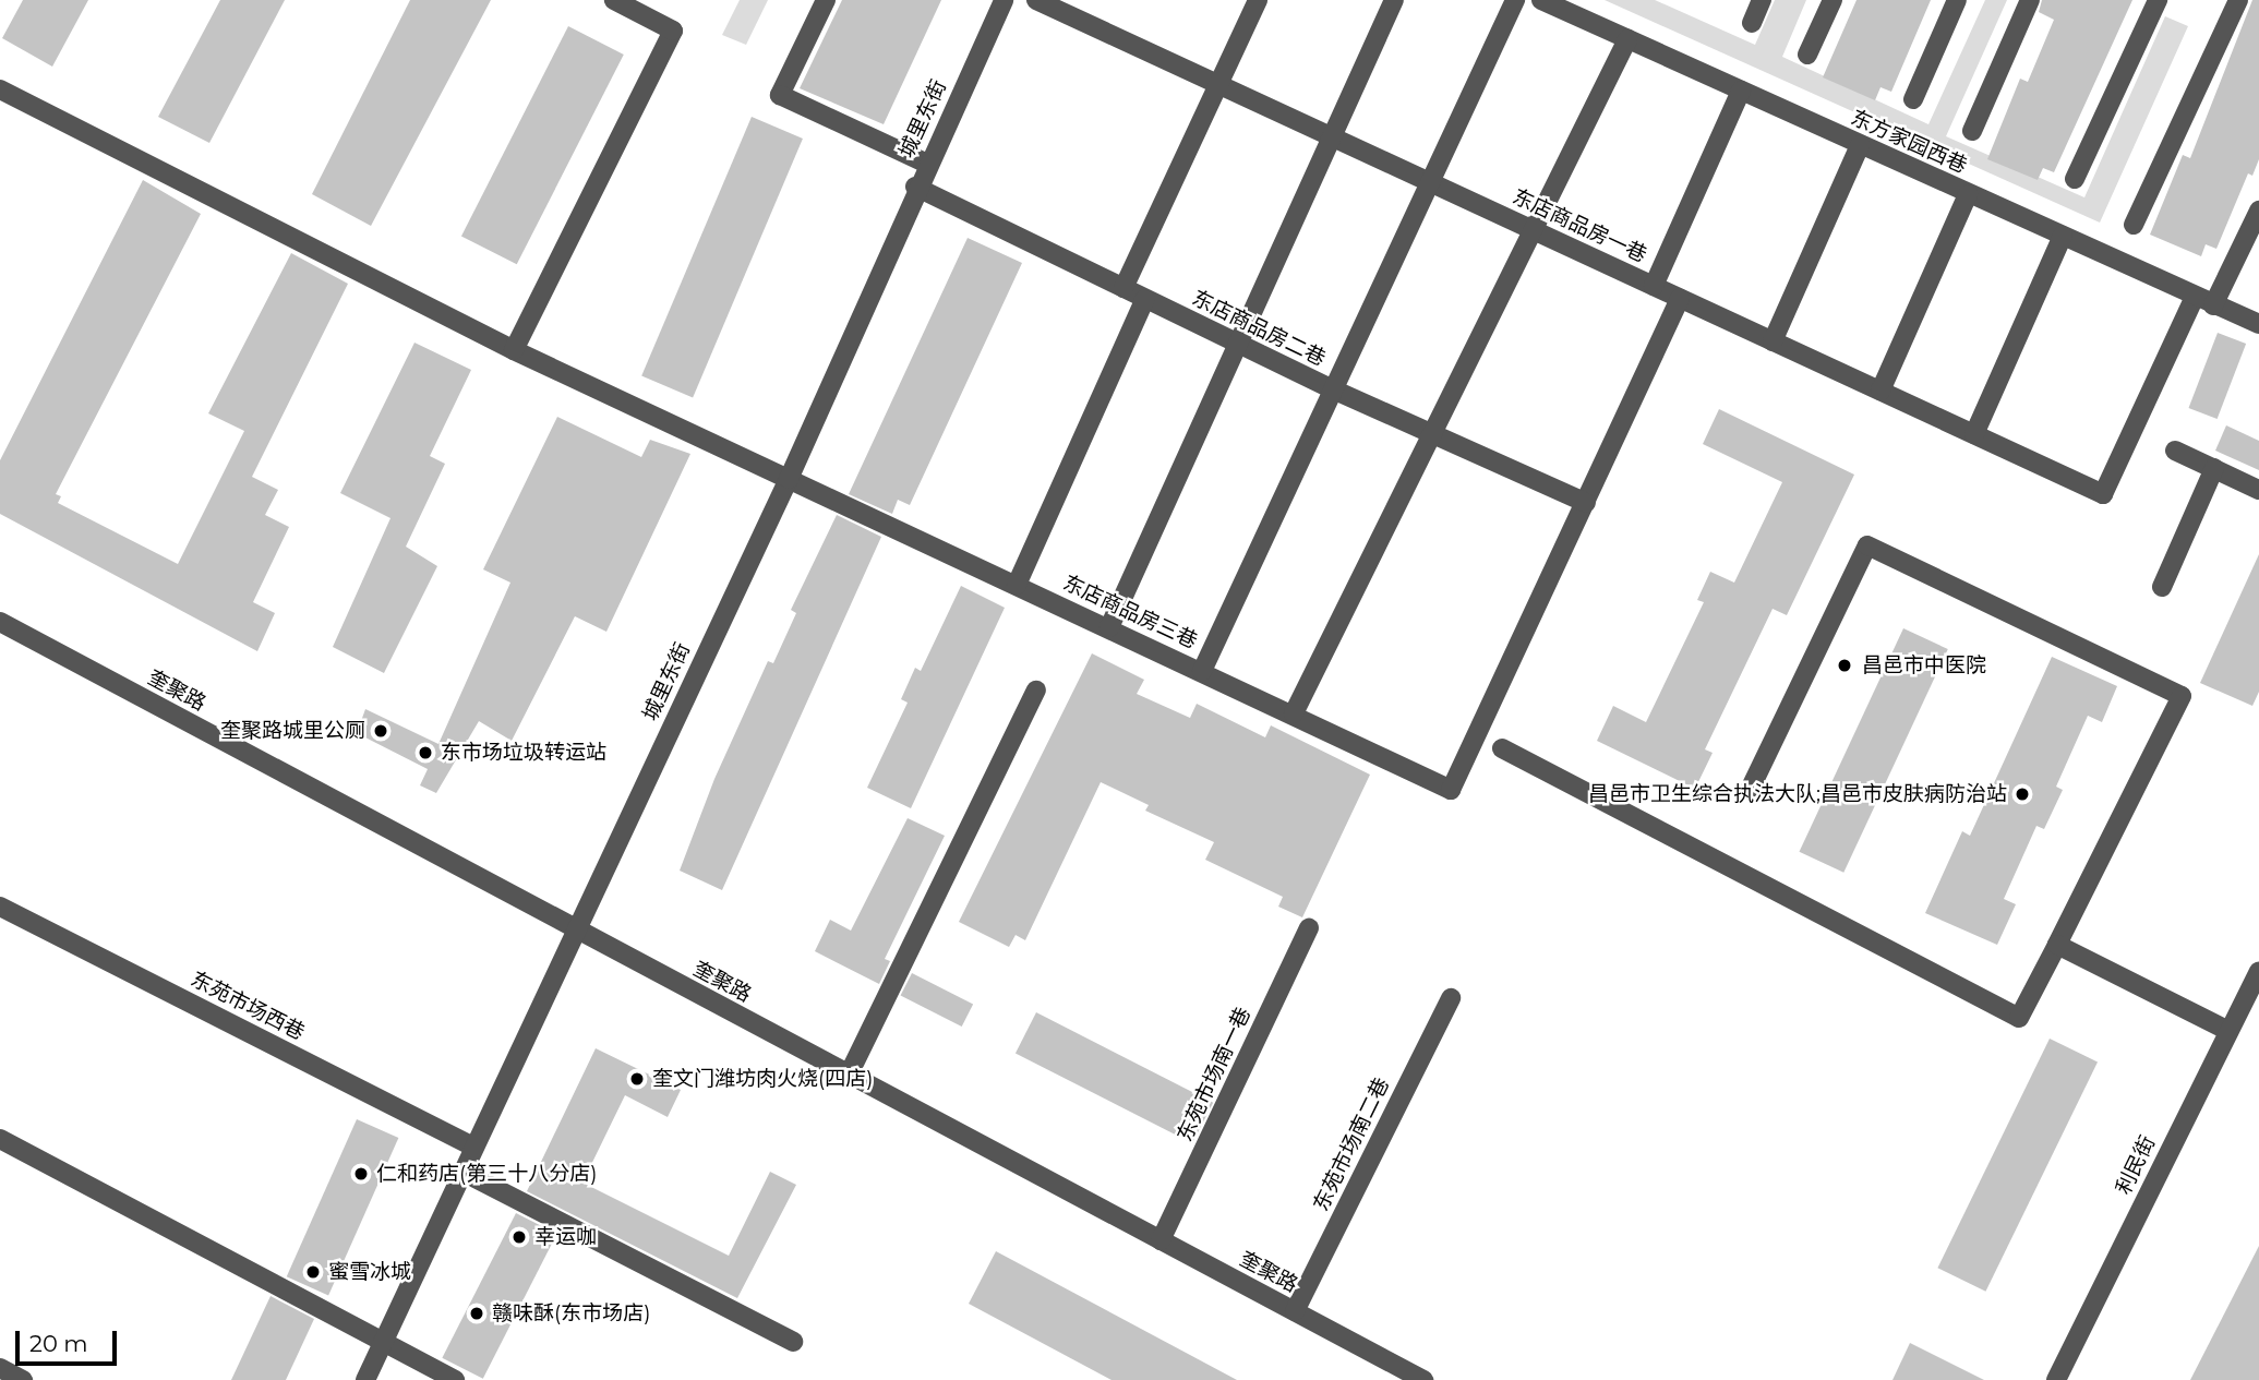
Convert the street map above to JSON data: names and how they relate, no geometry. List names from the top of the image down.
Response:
{
  "streets": {
    "street": [
      "城里东街",
      "东方家园西巷",
      "东店商品房一巷",
      "东店商品房二巷",
      "东店商品房三巷",
      "奎聚路",
      "东苑市场西巷",
      "东苑市场南一巷",
      "东苑市场南二巷",
      "利民街"
    ]
  },
  "crossings": [
    ["城里东街", "东店商品房二巷"],
    ["城里东街", "东店商品房三巷"],
    ["城里东街", "奎聚路"],
    ["城里东街", "东苑市场西巷"],
    ["东方家园西巷", "东店商品房一巷"],
    ["东店商品房二巷", "东店商品房三巷"],
    ["奎聚路", "东苑市场南一巷"],
    ["奎聚路", "东苑市场南二巷"]
  ],
  "places": [
    "昌邑市中医院",
    "奎聚路城里公厕",
    "东市场垃圾转运站",
    "昌邑市卫生综合执法大队;昌邑市皮肤病防治站",
    "奎文门潍坊肉火烧(四店)",
    "仁和药店(第三十八分店)",
    "幸运咖",
    "蜜雪冰城",
    "赣味酥(东市场店)"
  ],
  "scale_bar": "20 m"
}
